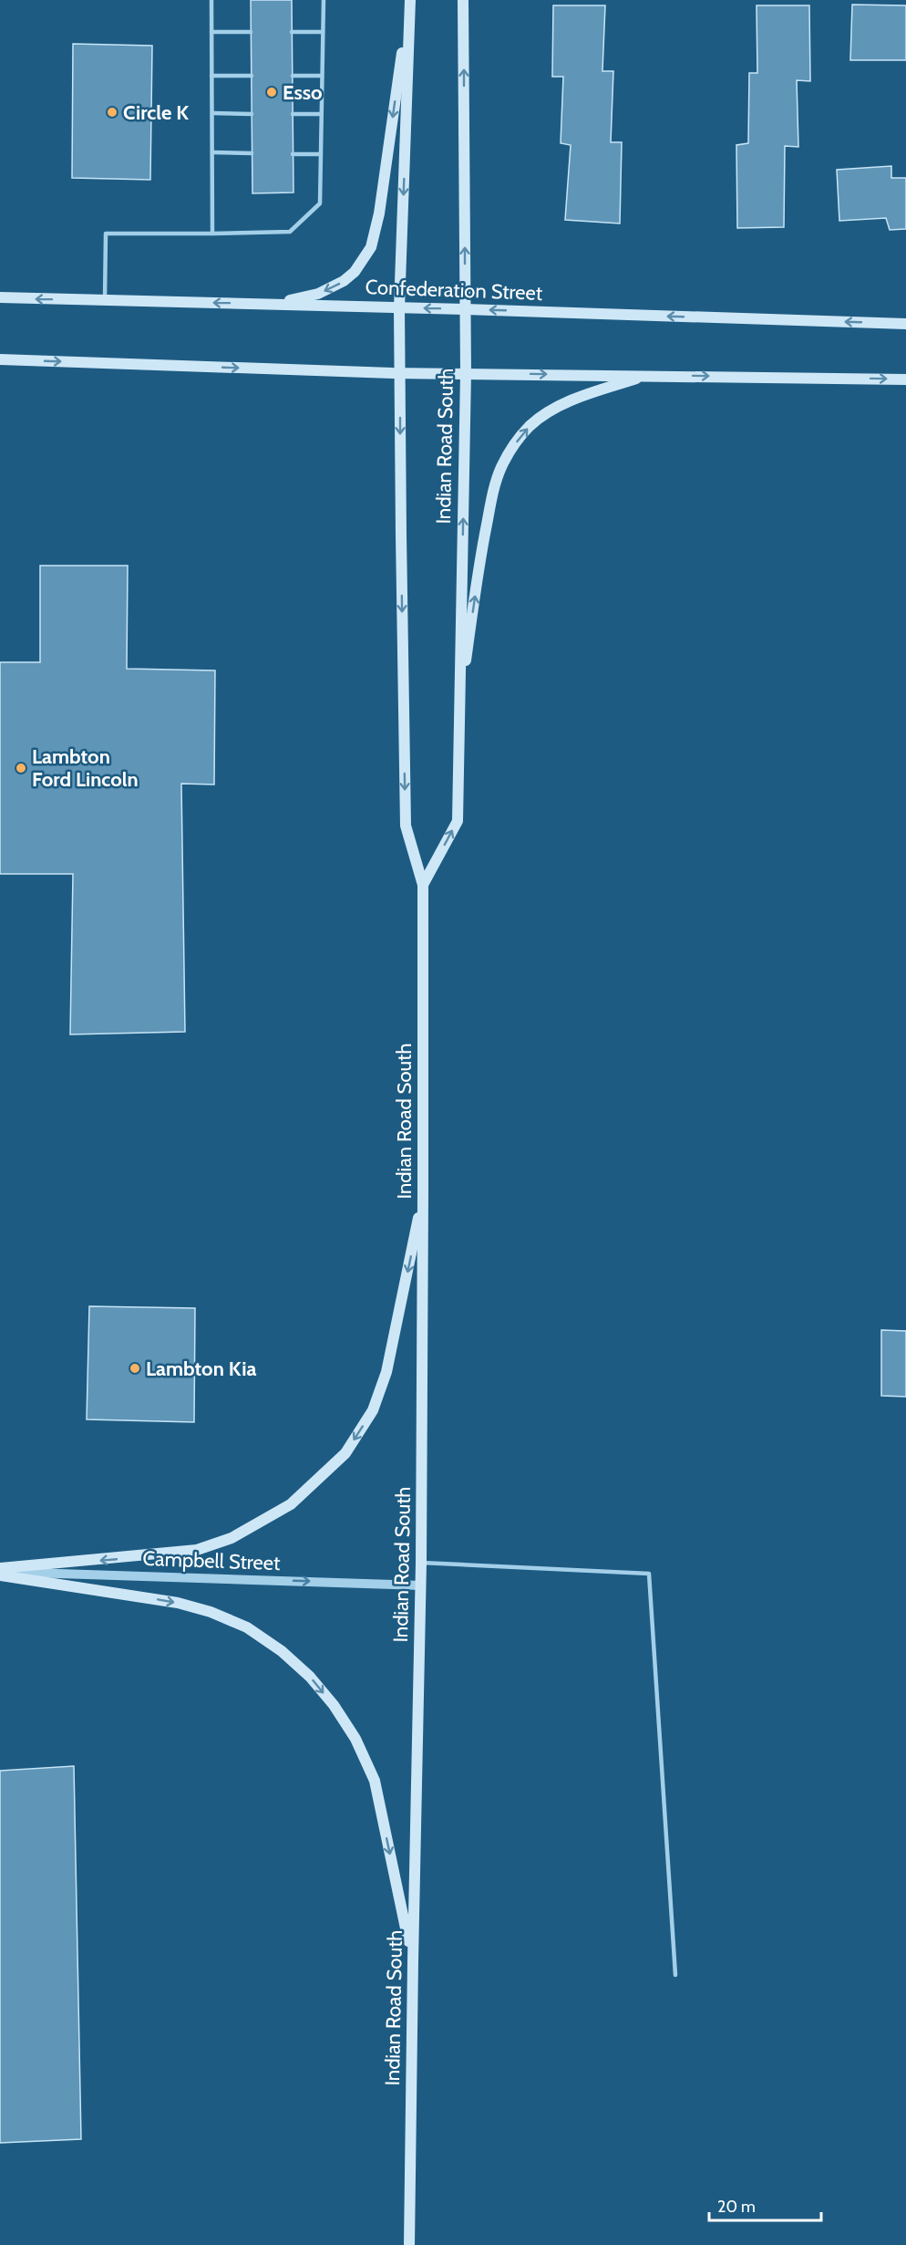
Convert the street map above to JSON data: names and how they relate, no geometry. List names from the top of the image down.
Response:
{
  "streets": {
    "main road": ["Confederation Street", "Indian Road South"],
    "street": ["Campbell Street"]
  },
  "crossings": [
    ["Confederation Street", "Indian Road South"],
    ["Indian Road South", "Campbell Street"]
  ],
  "one_way": ["Campbell Street"],
  "places": [
    "Esso",
    "Circle K",
    "Lambton Ford Lincoln",
    "Lambton Kia"
  ],
  "scale_bar": "20 m"
}
